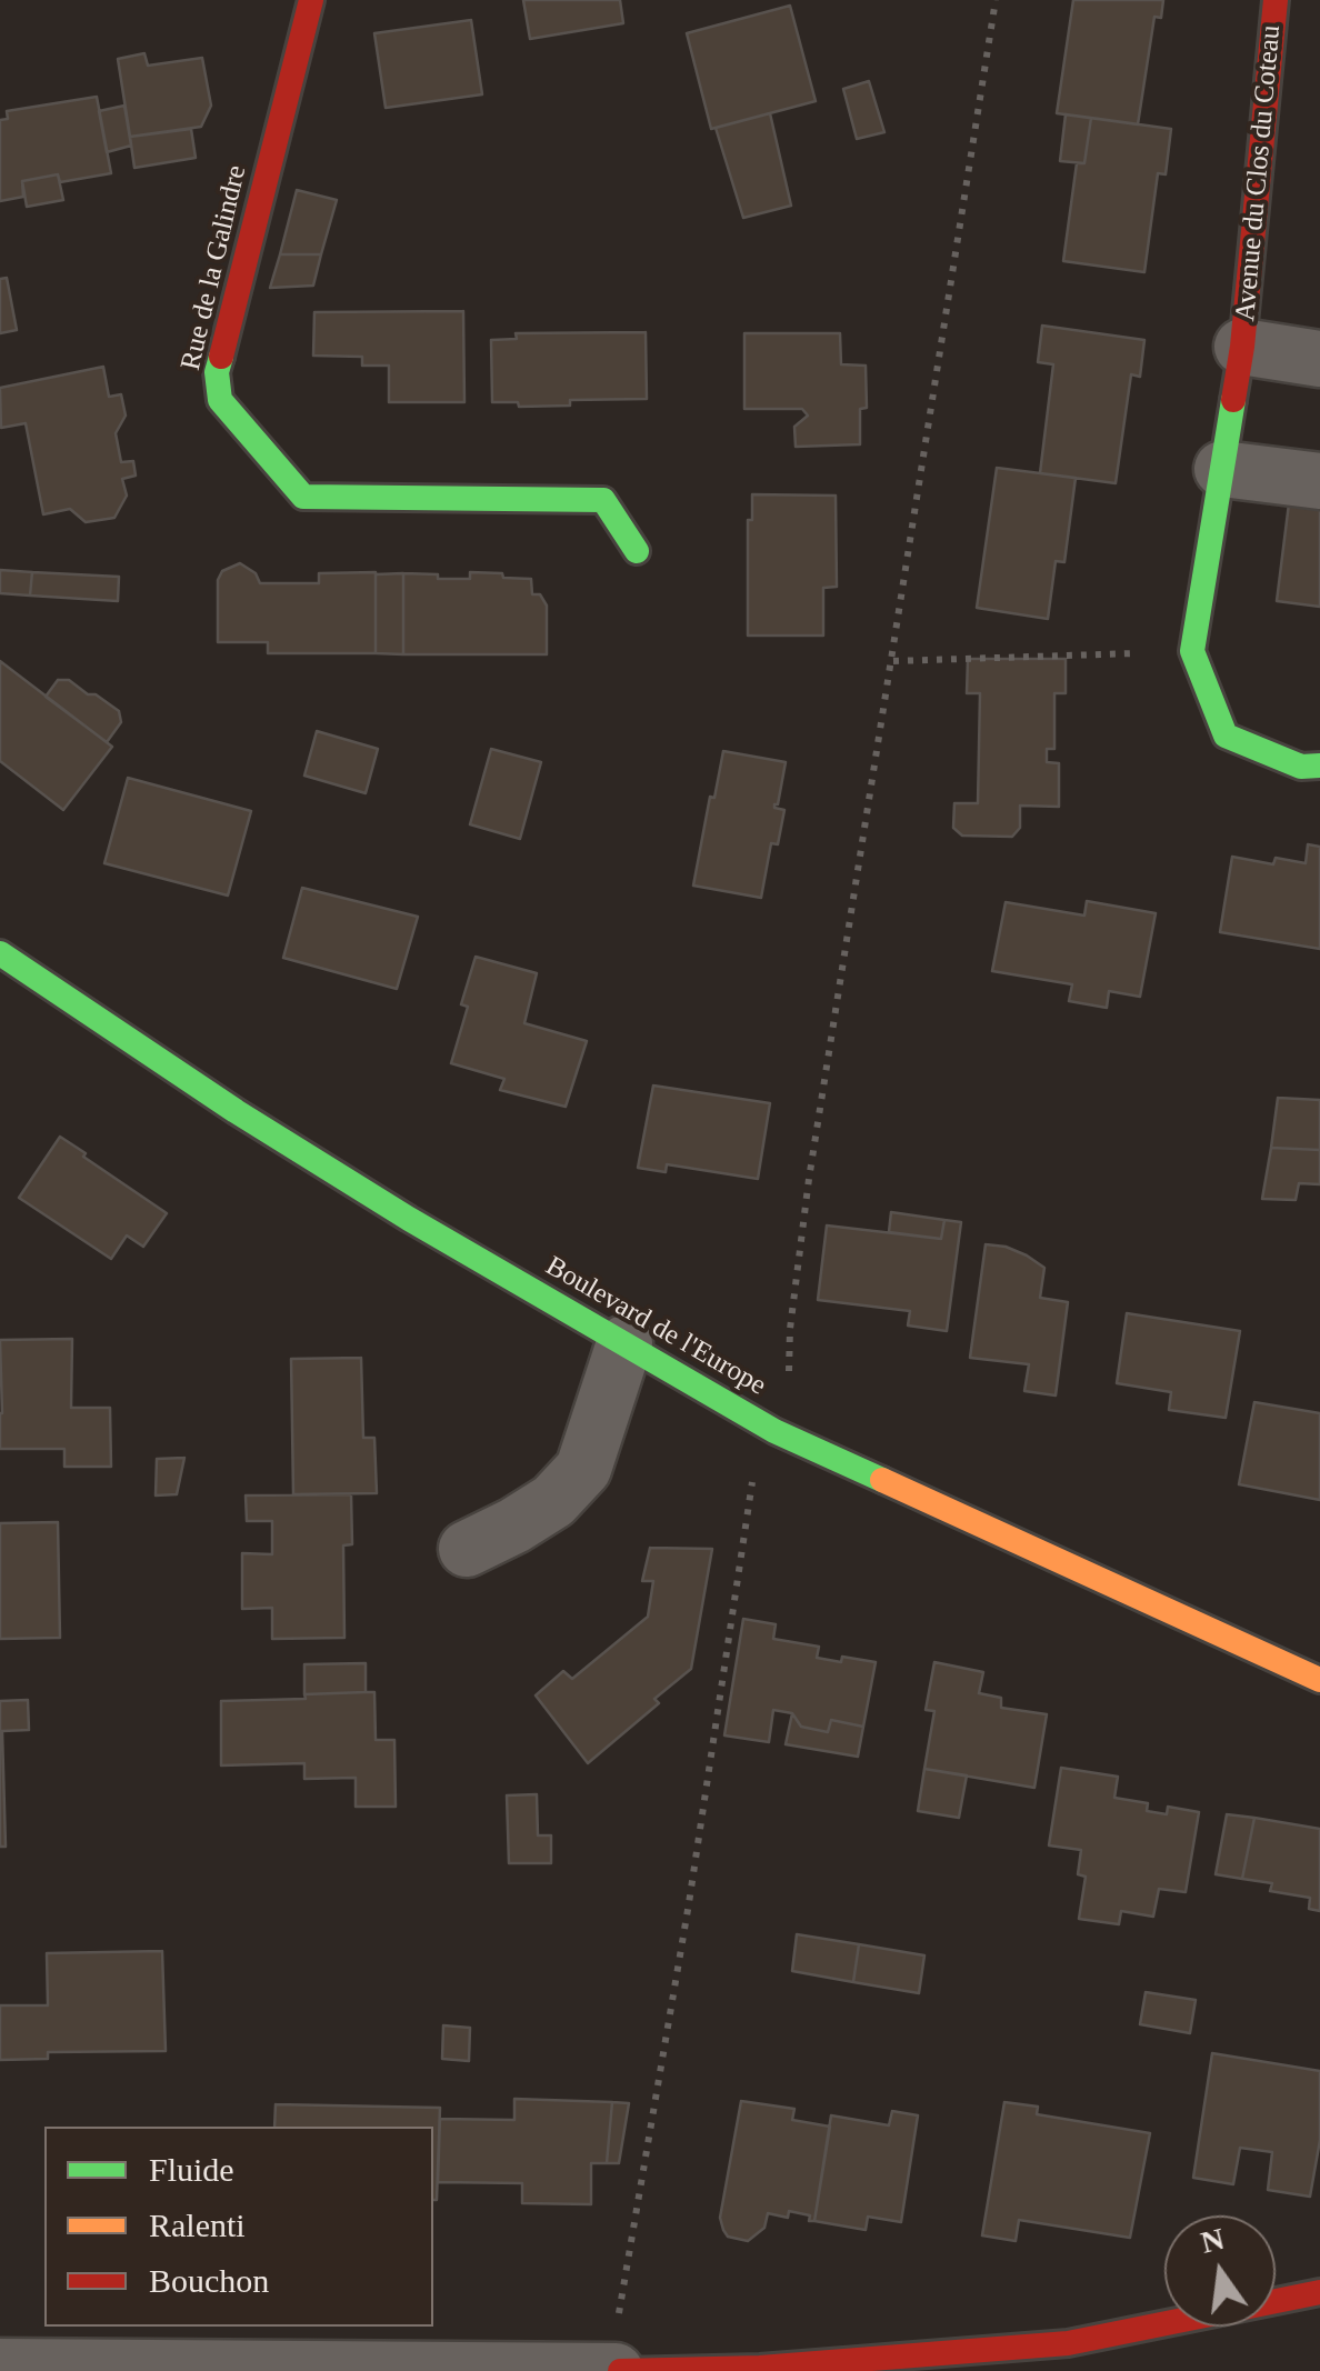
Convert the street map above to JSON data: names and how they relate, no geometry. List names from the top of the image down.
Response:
{
  "streets": {
    "street": ["Avenue du Clos du Coteau", "Rue de la Galindre", "Boulevard de l'Europe"]
  },
  "legend": ["Fluide", "Ralenti", "Bouchon"],
  "north": "top"
}
